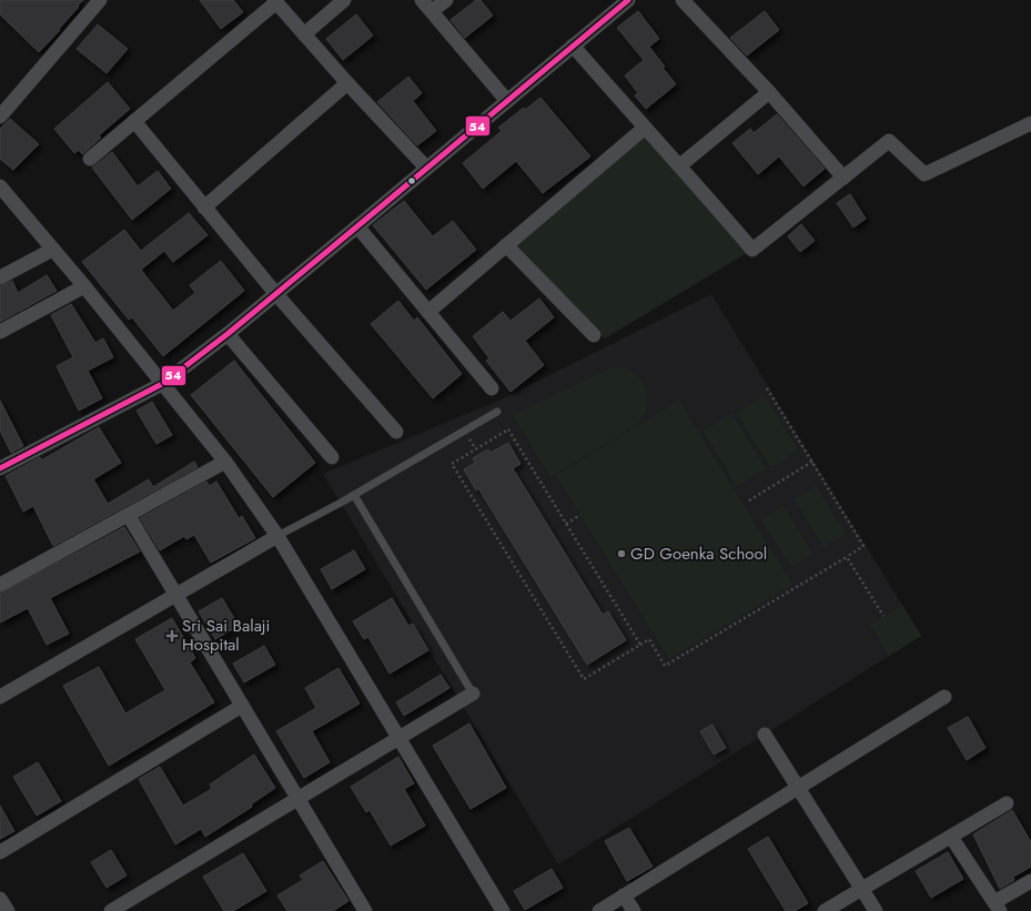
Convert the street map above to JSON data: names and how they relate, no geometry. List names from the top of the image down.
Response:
{
  "places": {
    "other": ["GD Goenka School"],
    "health": ["Sri Sai Balaji Hospital"]
  },
  "lines": ["transit line 54"]
}
